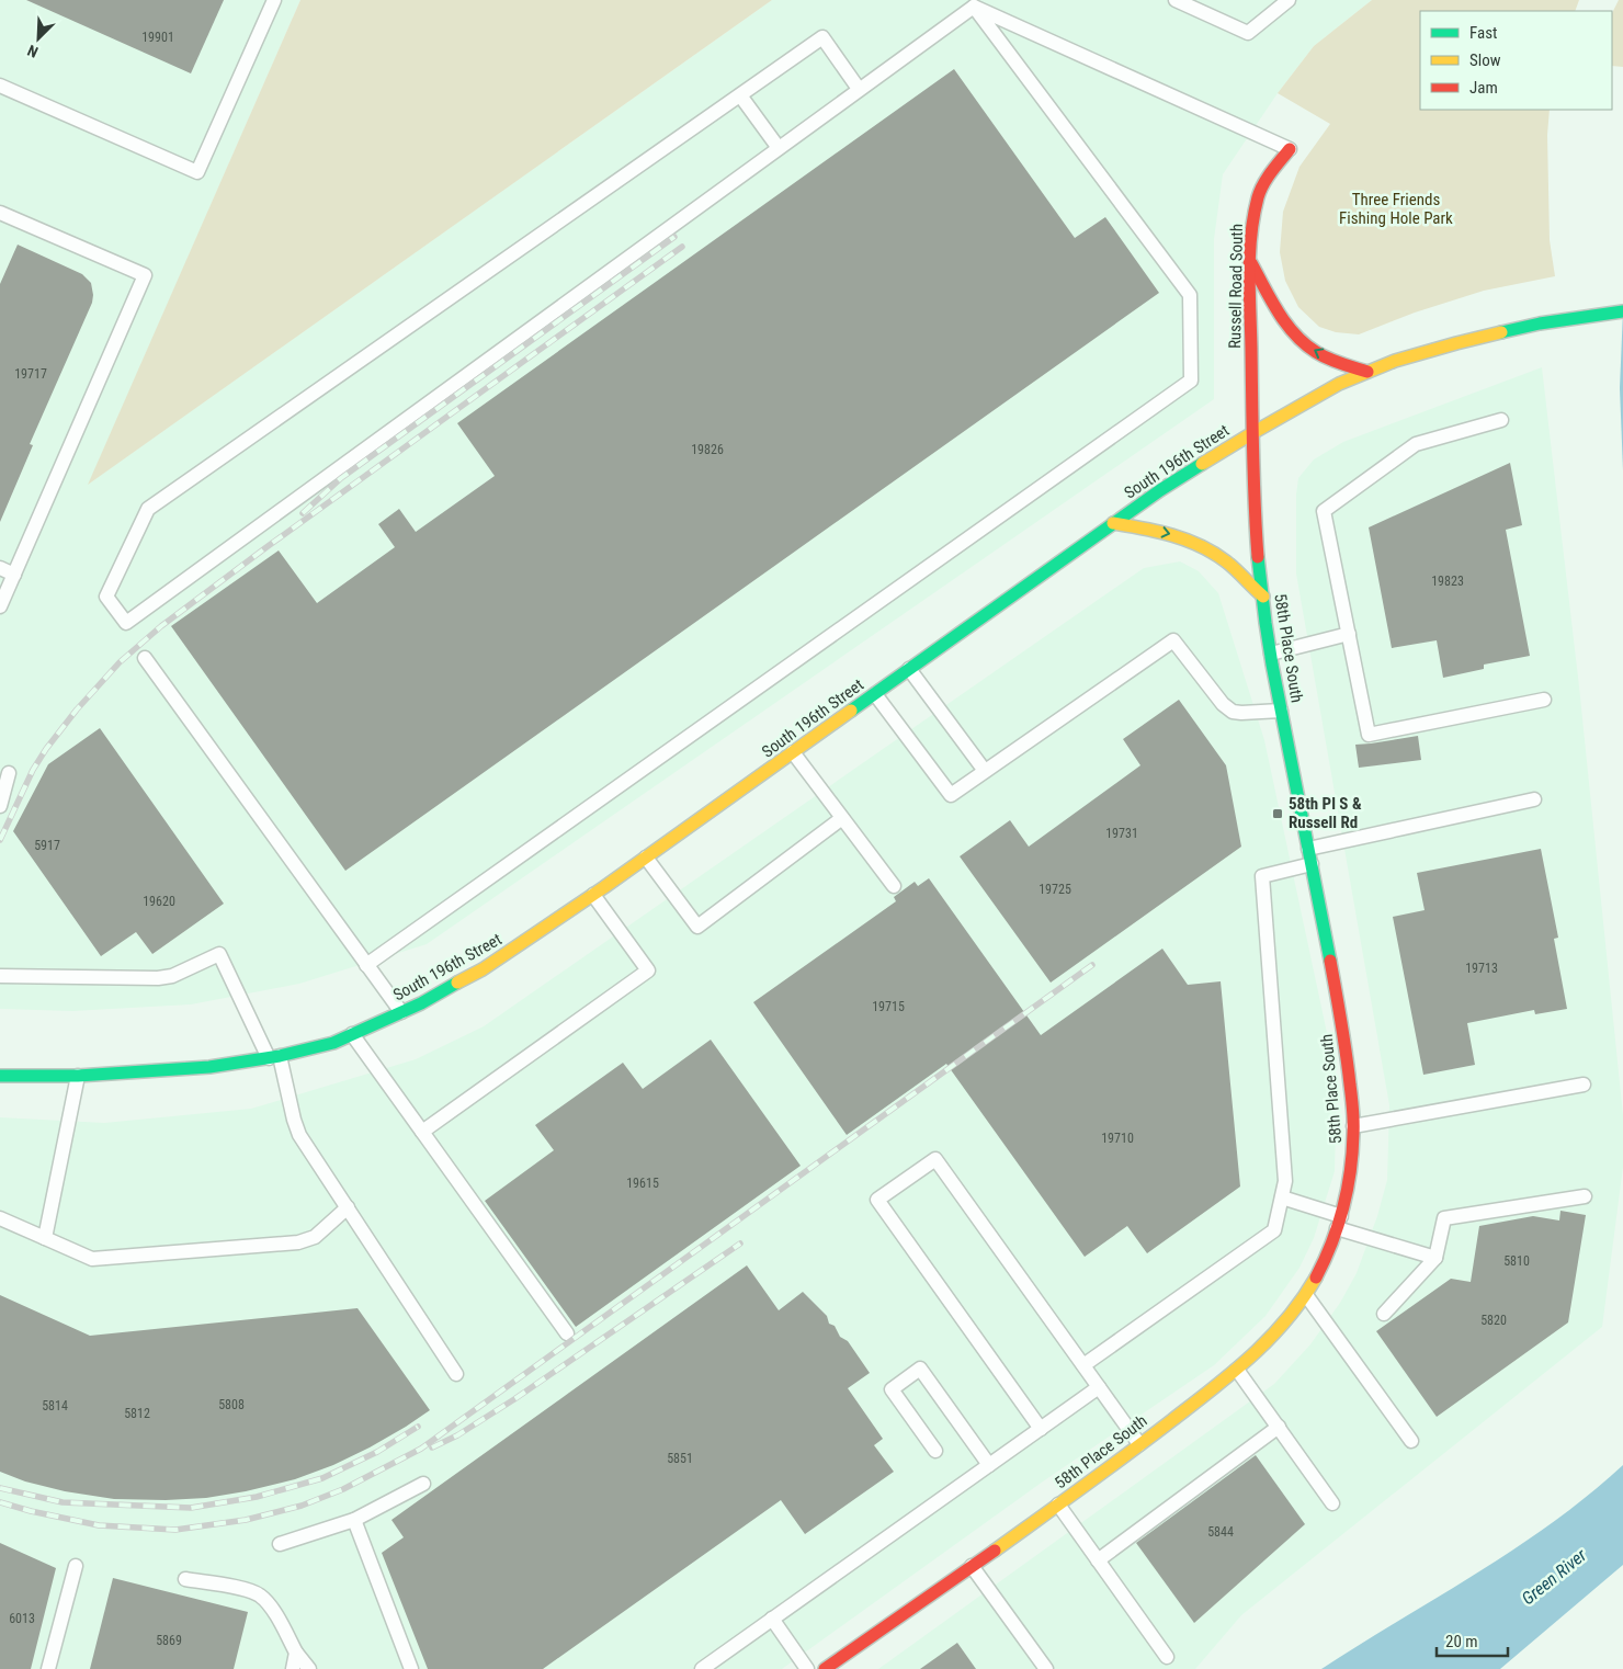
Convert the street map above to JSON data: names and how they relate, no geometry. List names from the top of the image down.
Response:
{
  "streets": {
    "main road": ["Russell Road South", "South 196th Street", "58th Place South"]
  },
  "crossings": [
    ["Russell Road South", "South 196th Street"],
    ["Russell Road South", "58th Place South"],
    ["South 196th Street", "58th Place South"]
  ],
  "water": ["Green River"],
  "parks": ["Three Friends Fishing Hole Park"],
  "places": {
    "transit": ["58th Pl S & Russell Rd"]
  },
  "house_numbers": [
    "19901",
    "19717",
    "19826",
    "19823",
    "19731",
    "5917",
    "19725",
    "19620",
    "19713",
    "19715",
    "19710",
    "19615",
    "5810",
    "5820",
    "5808",
    "5814",
    "5812",
    "5851",
    "5844",
    "6013",
    "5869"
  ],
  "legend": ["Fast", "Slow", "Jam"],
  "scale_bar": "20 m",
  "north": "bottom left"
}
